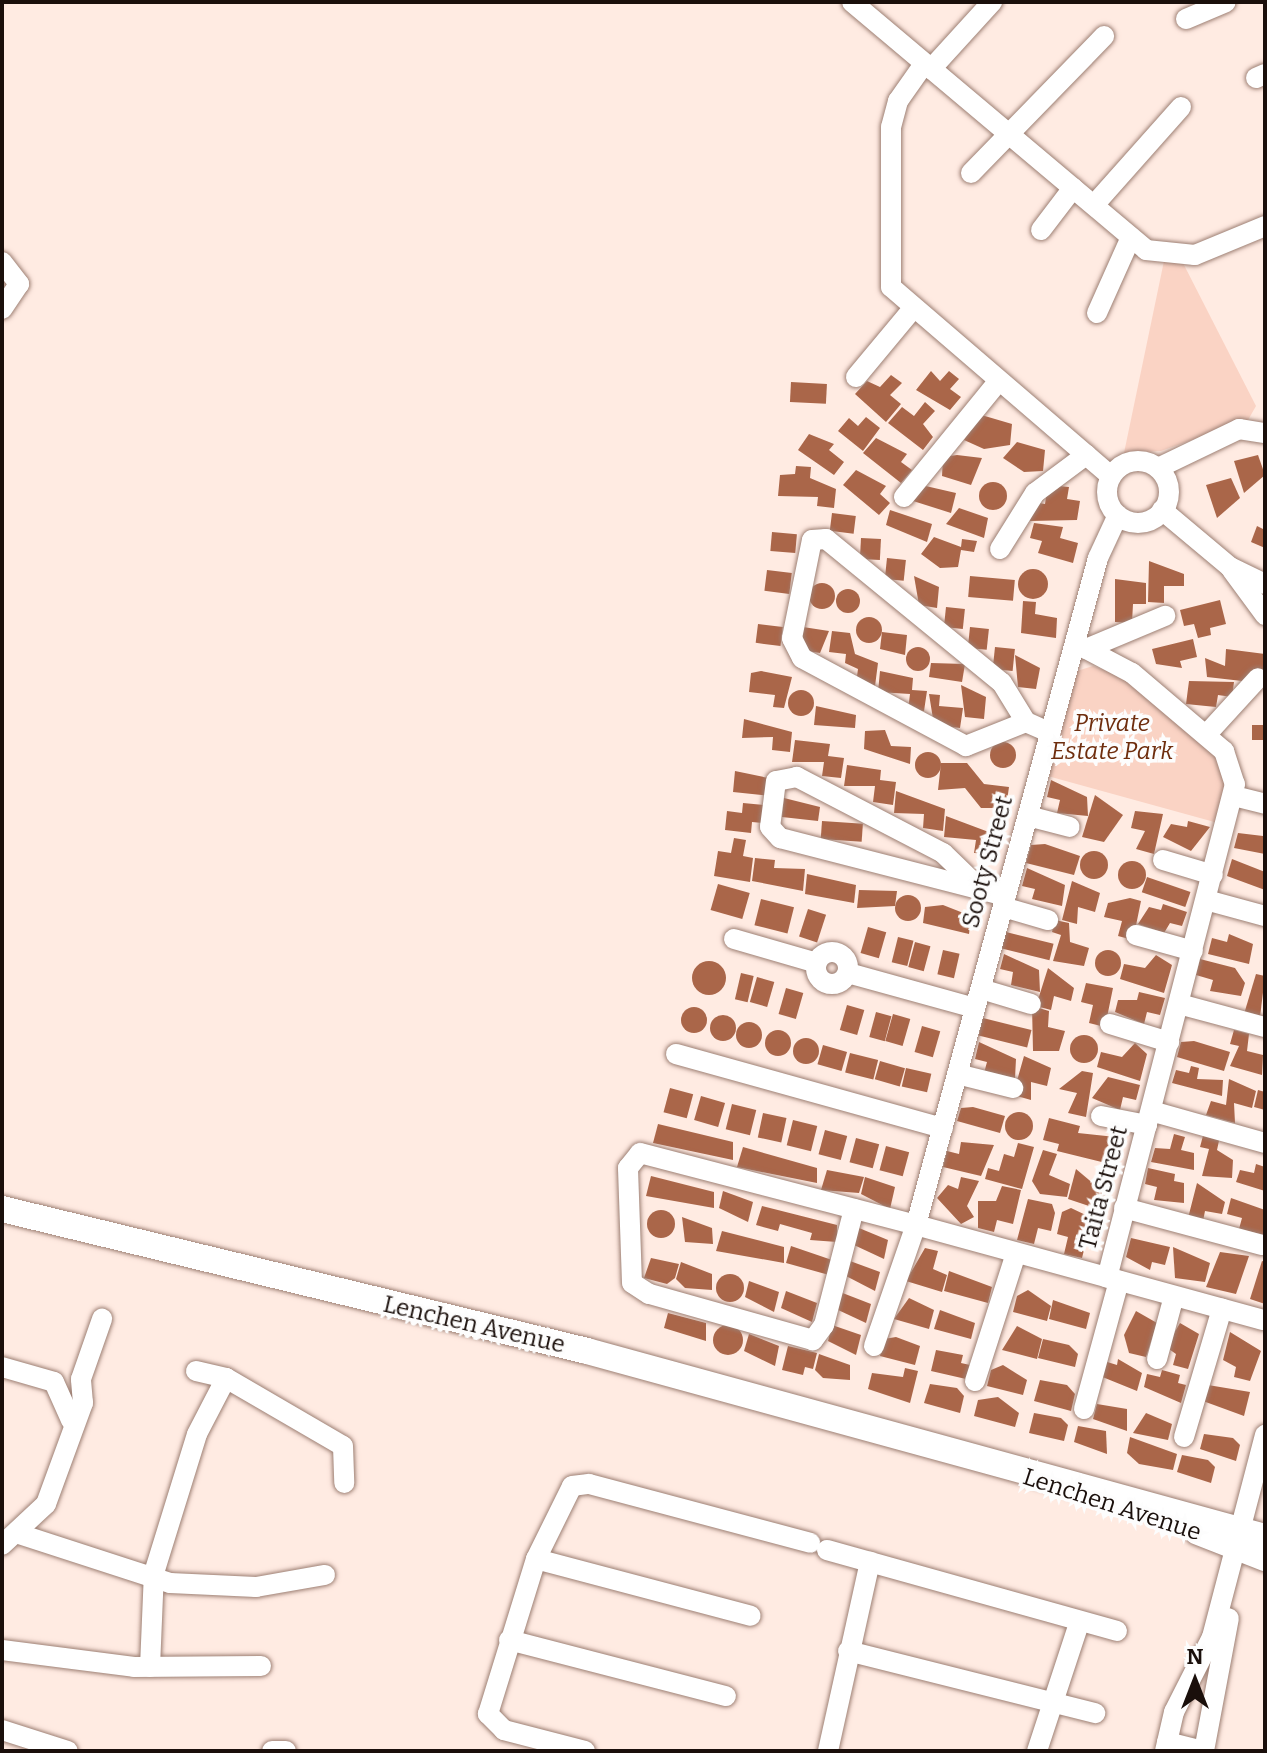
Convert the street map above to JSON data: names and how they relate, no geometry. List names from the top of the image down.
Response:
{
  "streets": {
    "main road": ["Lenchen Avenue"],
    "street": ["Sooty Street", "Taita Street"]
  },
  "crossings": [
    ["Sooty Street", "Taita Street"]
  ],
  "parks": ["Private Estate Park"],
  "north": "top"
}
